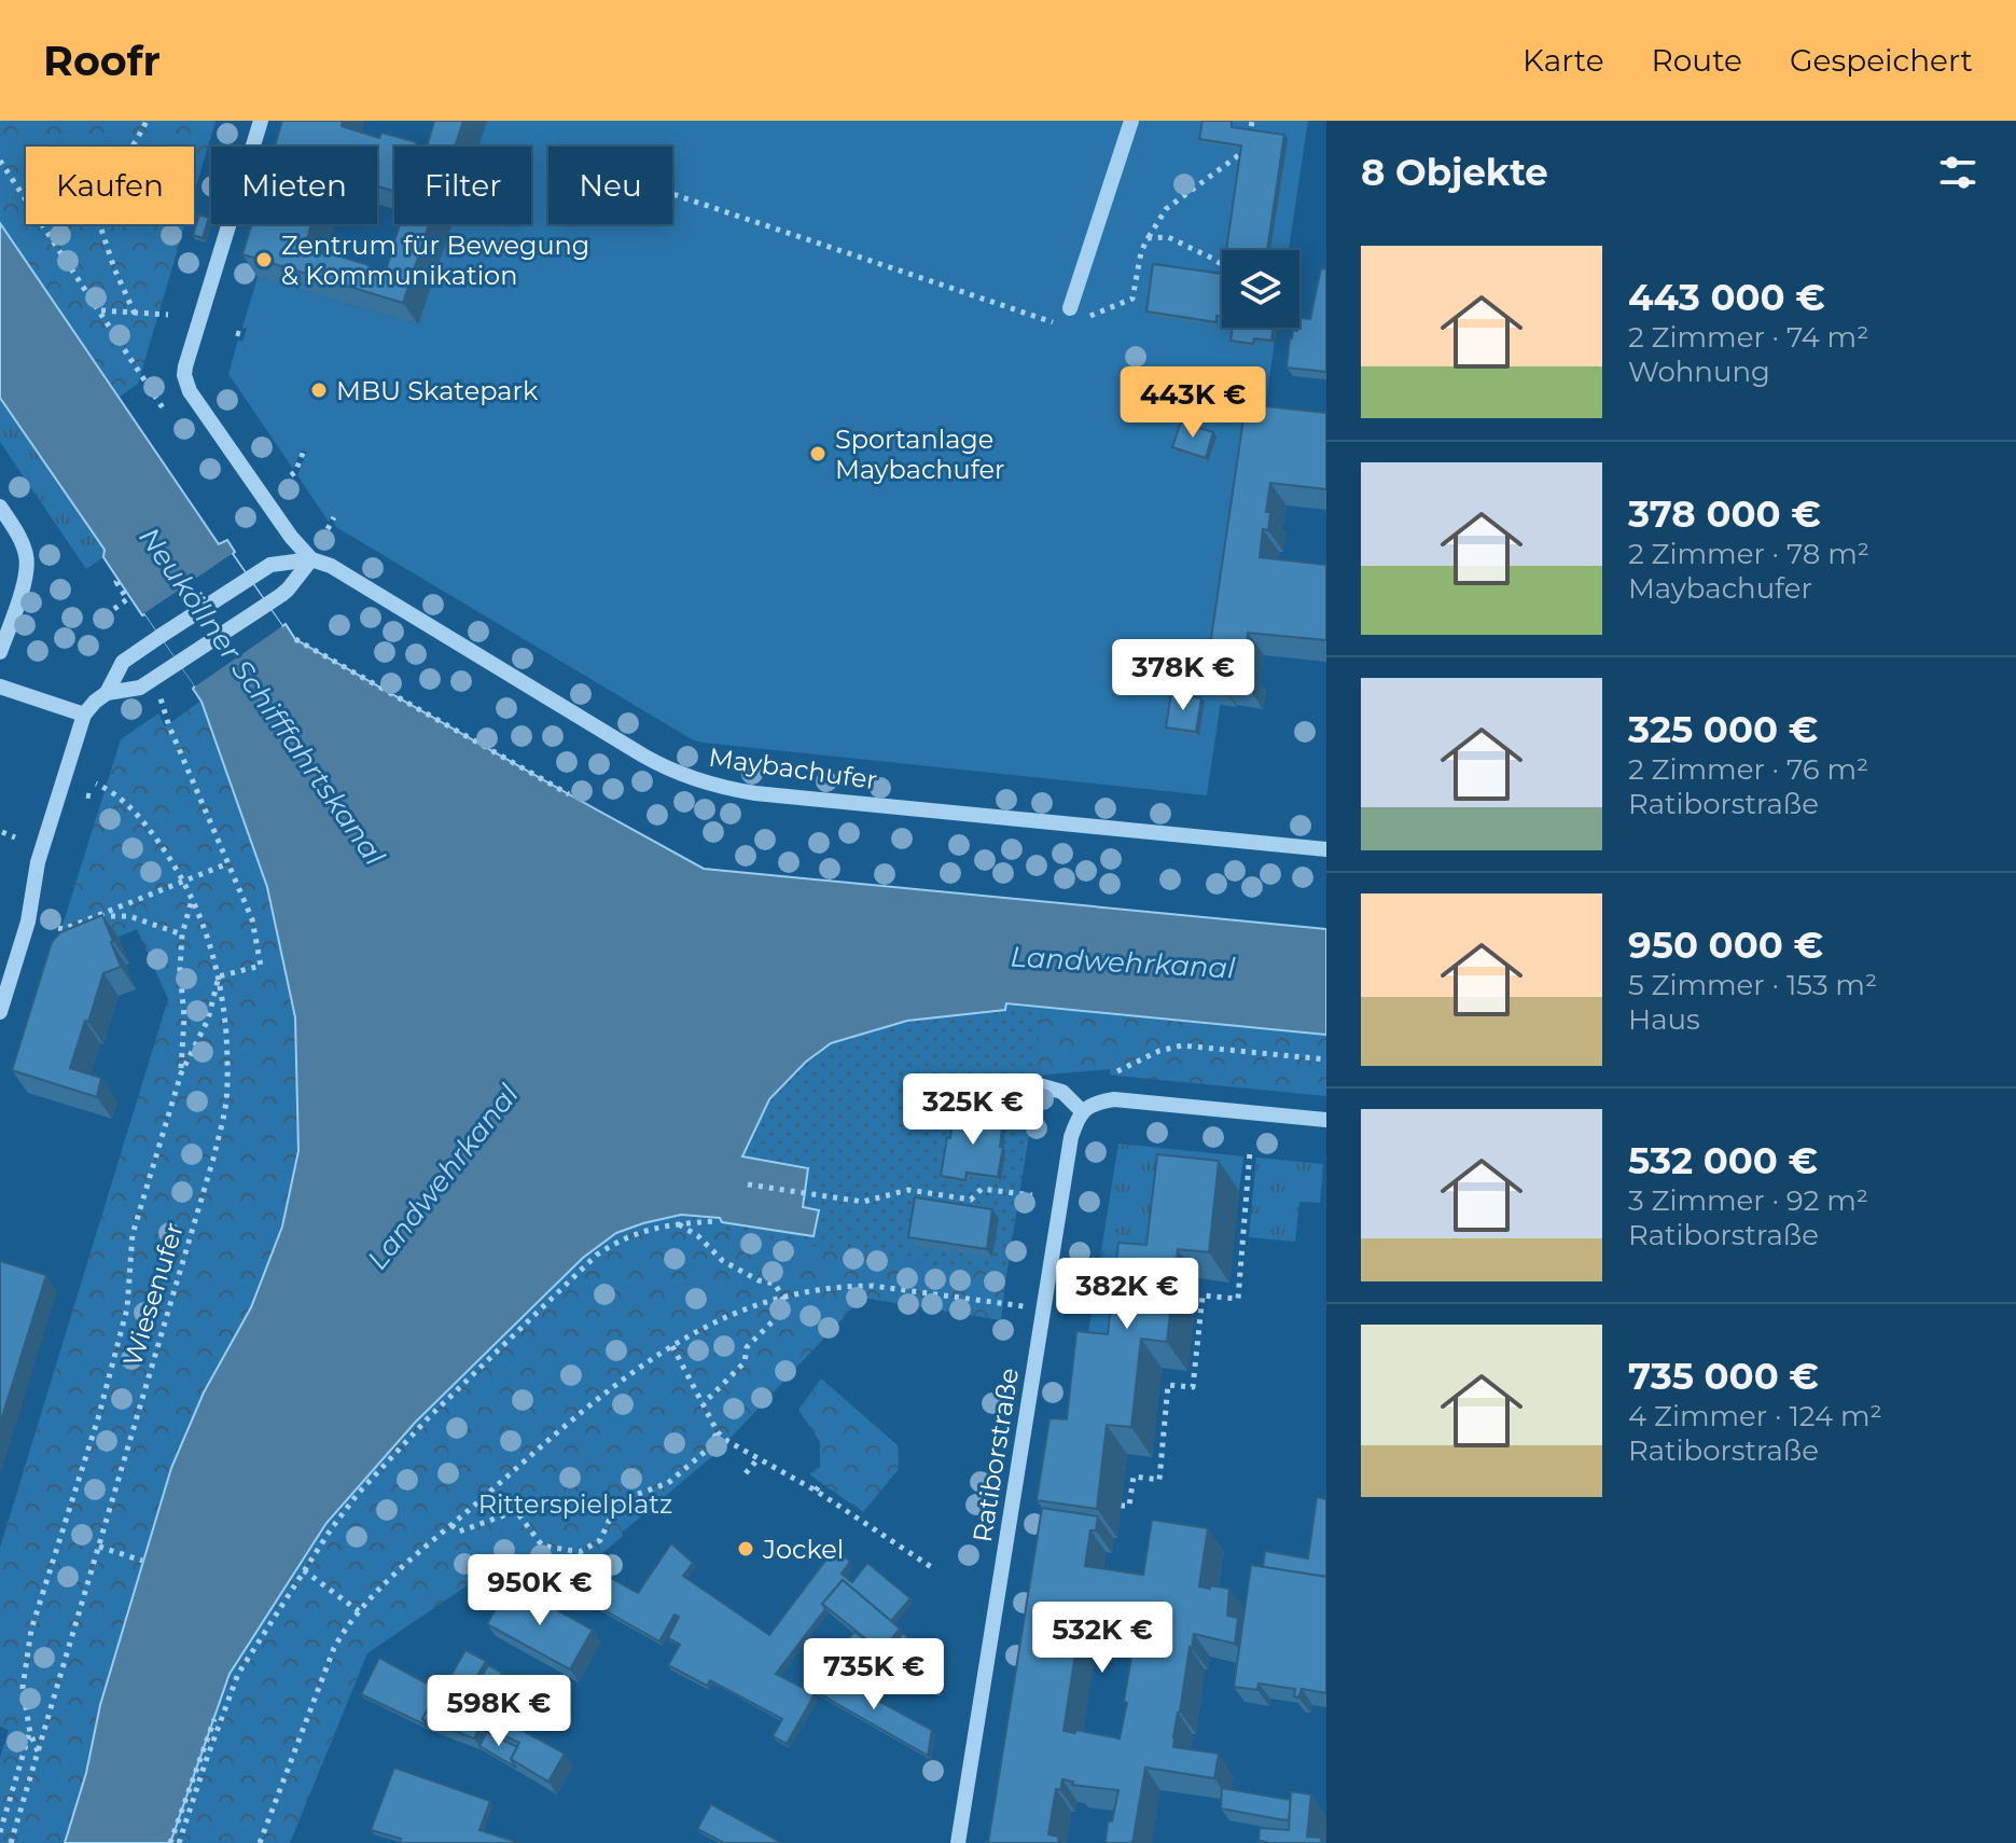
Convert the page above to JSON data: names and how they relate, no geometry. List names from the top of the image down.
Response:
{
  "streets": {
    "street": ["Maybachufer", "Ratiborstraße"],
    "path": ["Wiesenufer"]
  },
  "water": ["Neuköllner Schifffahrtskanal", "Landwehrkanal"],
  "parks": ["Ritterspielplatz"],
  "places": [
    "Zentrum für Bewegung & Kommunikation",
    "MBU Skatepark",
    "Sportanlage Maybachufer",
    "Jockel"
  ],
  "page": {
    "header": "Roofr",
    "nav": ["Karte", "Route", "Gespeichert"],
    "heading": "8 Objekte",
    "chip": [
      "Kaufen",
      "Mieten",
      "Filter",
      "Neu"
    ],
    "list": [
      {
        "name": "443 000 €",
        "note": "2 Zimmer · 74 m² · Wohnung"
      },
      {
        "name": "378 000 €",
        "note": "2 Zimmer · 78 m² · Maybachufer"
      },
      {
        "name": "325 000 €",
        "note": "2 Zimmer · 76 m² · Ratiborstraße"
      },
      {
        "name": "950 000 €",
        "note": "5 Zimmer · 153 m² · Haus"
      },
      {
        "name": "532 000 €",
        "note": "3 Zimmer · 92 m² · Ratiborstraße"
      },
      {
        "name": "735 000 €",
        "note": "4 Zimmer · 124 m² · Ratiborstraße"
      }
    ],
    "price": [
      "443K €",
      "378K €",
      "325K €",
      "382K €",
      "950K €",
      "532K €",
      "735K €",
      "598K €"
    ]
  }
}
